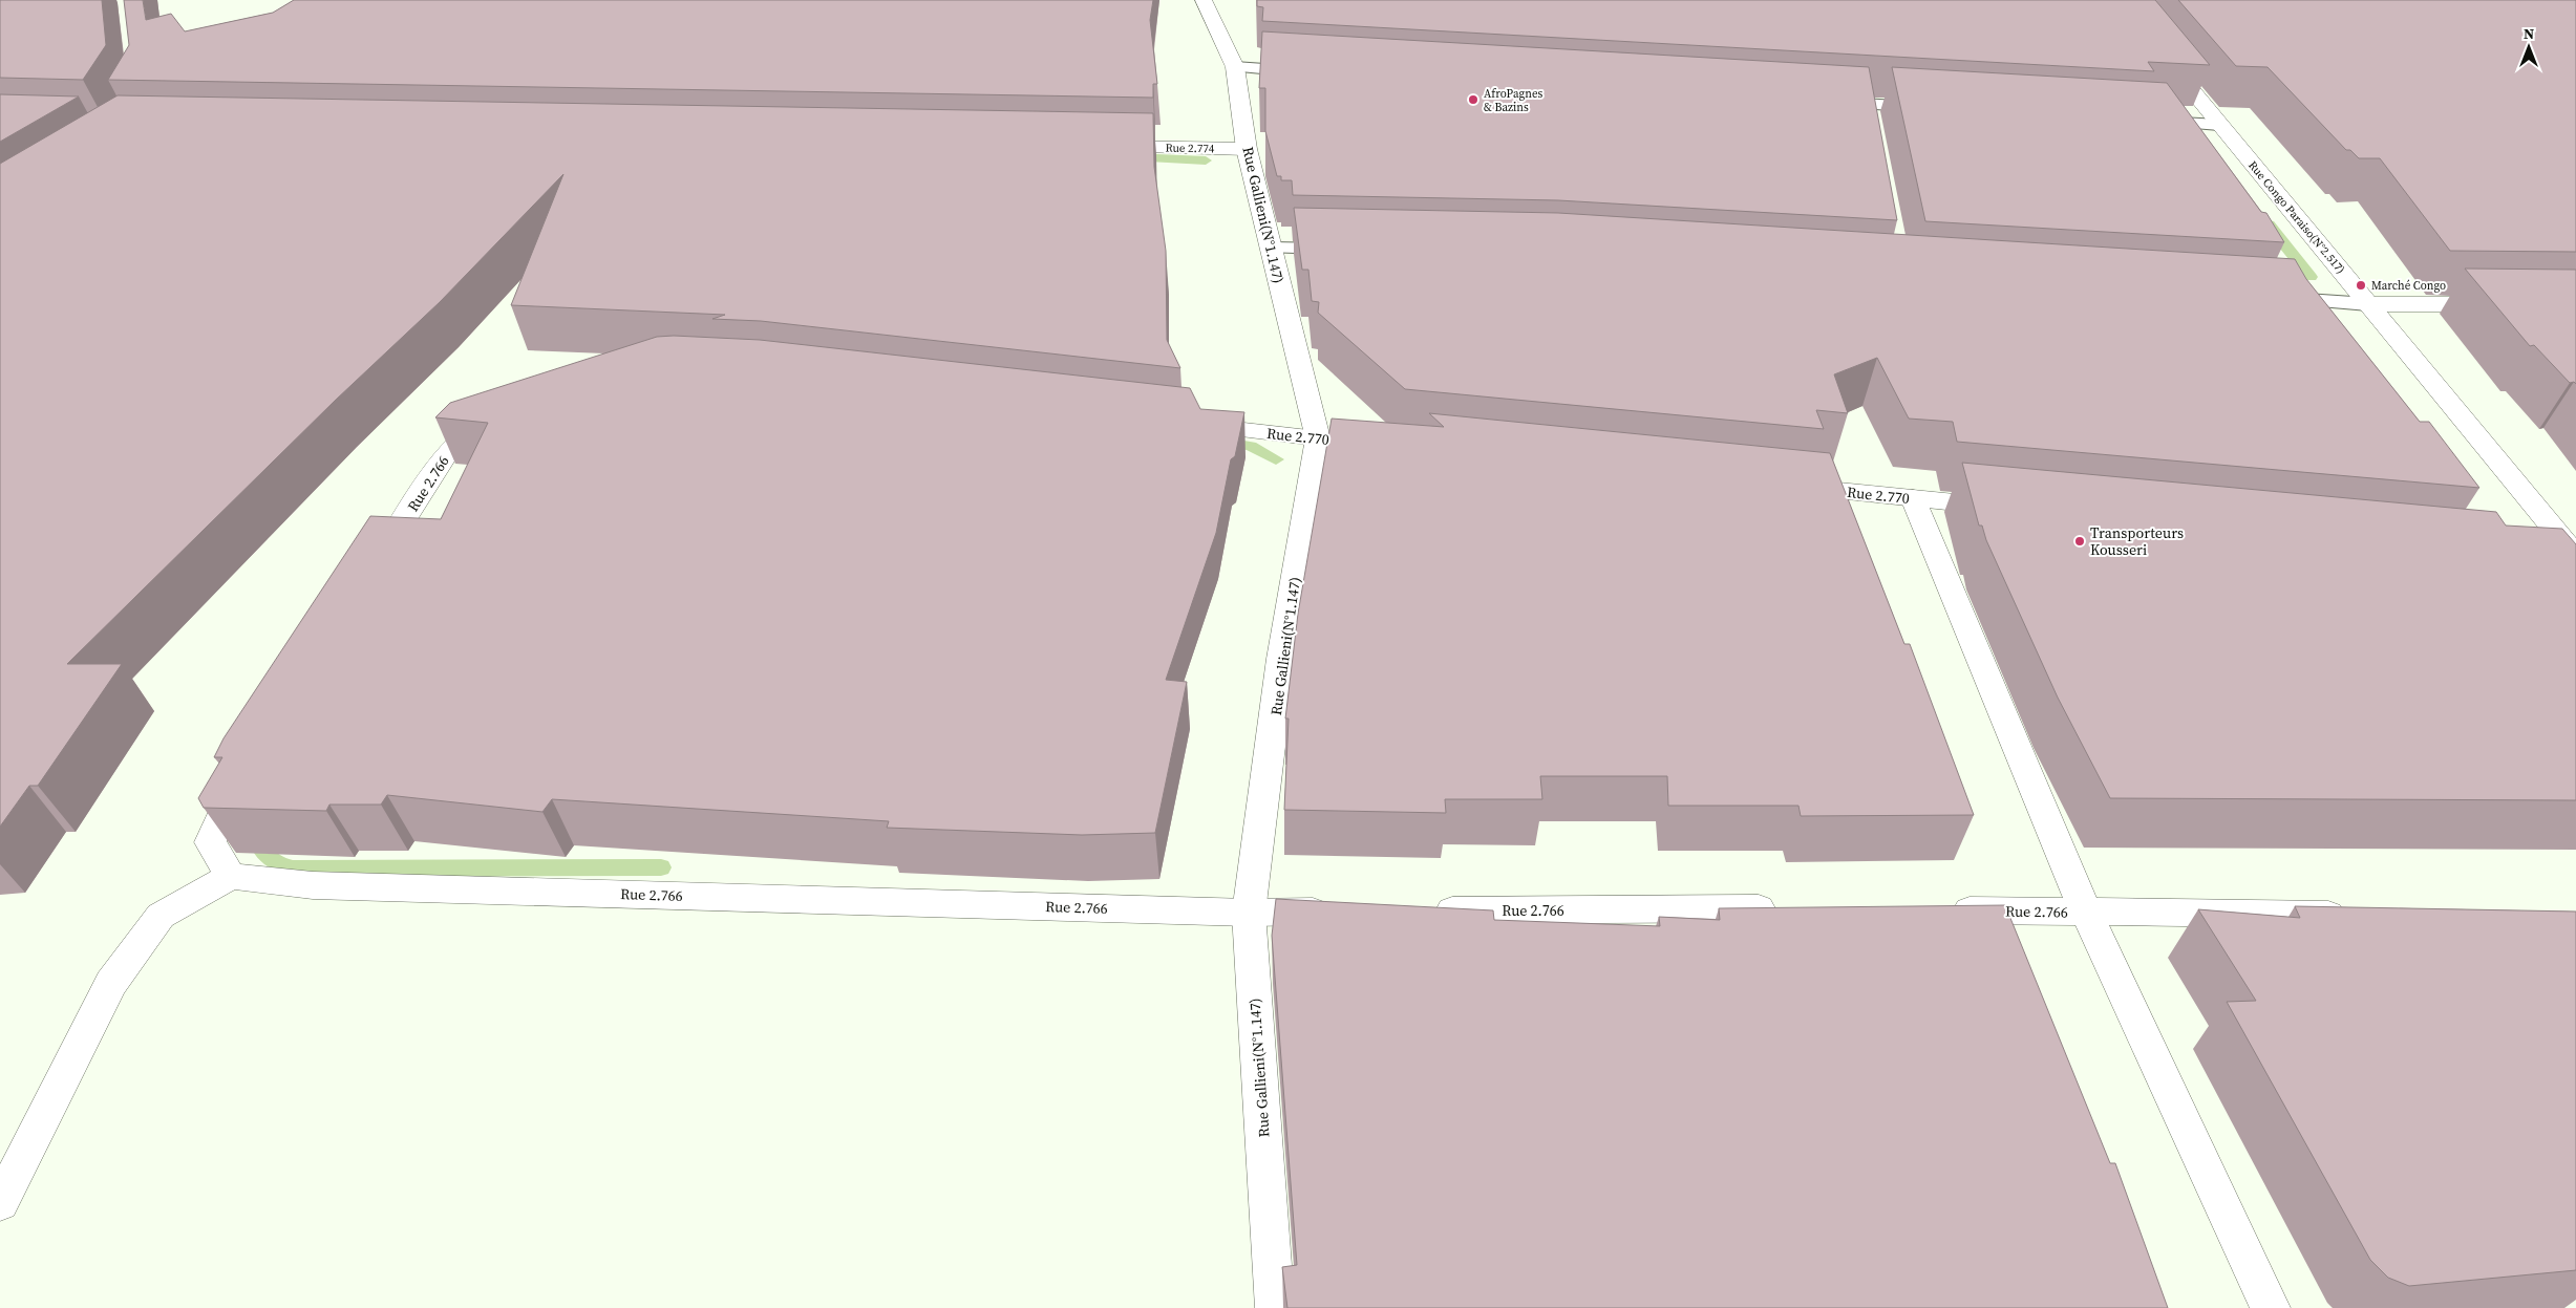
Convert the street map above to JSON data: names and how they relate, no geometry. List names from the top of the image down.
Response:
{
  "streets": {
    "street": [
      "Rue 2.774",
      "Rue Gallieni(N°1.147)",
      "Rue Congo Paraiso(N°2.517)",
      "Rue 2.770",
      "Rue 2.766"
    ]
  },
  "crossings": [
    ["Rue 2.774", "Rue Gallieni(N°1.147)"],
    ["Rue Gallieni(N°1.147)", "Rue 2.770"],
    ["Rue Gallieni(N°1.147)", "Rue 2.766"]
  ],
  "places": ["AfroPagnes & Bazins", "Marché Congo", "Transporteurs Kousseri"],
  "north": "top"
}
